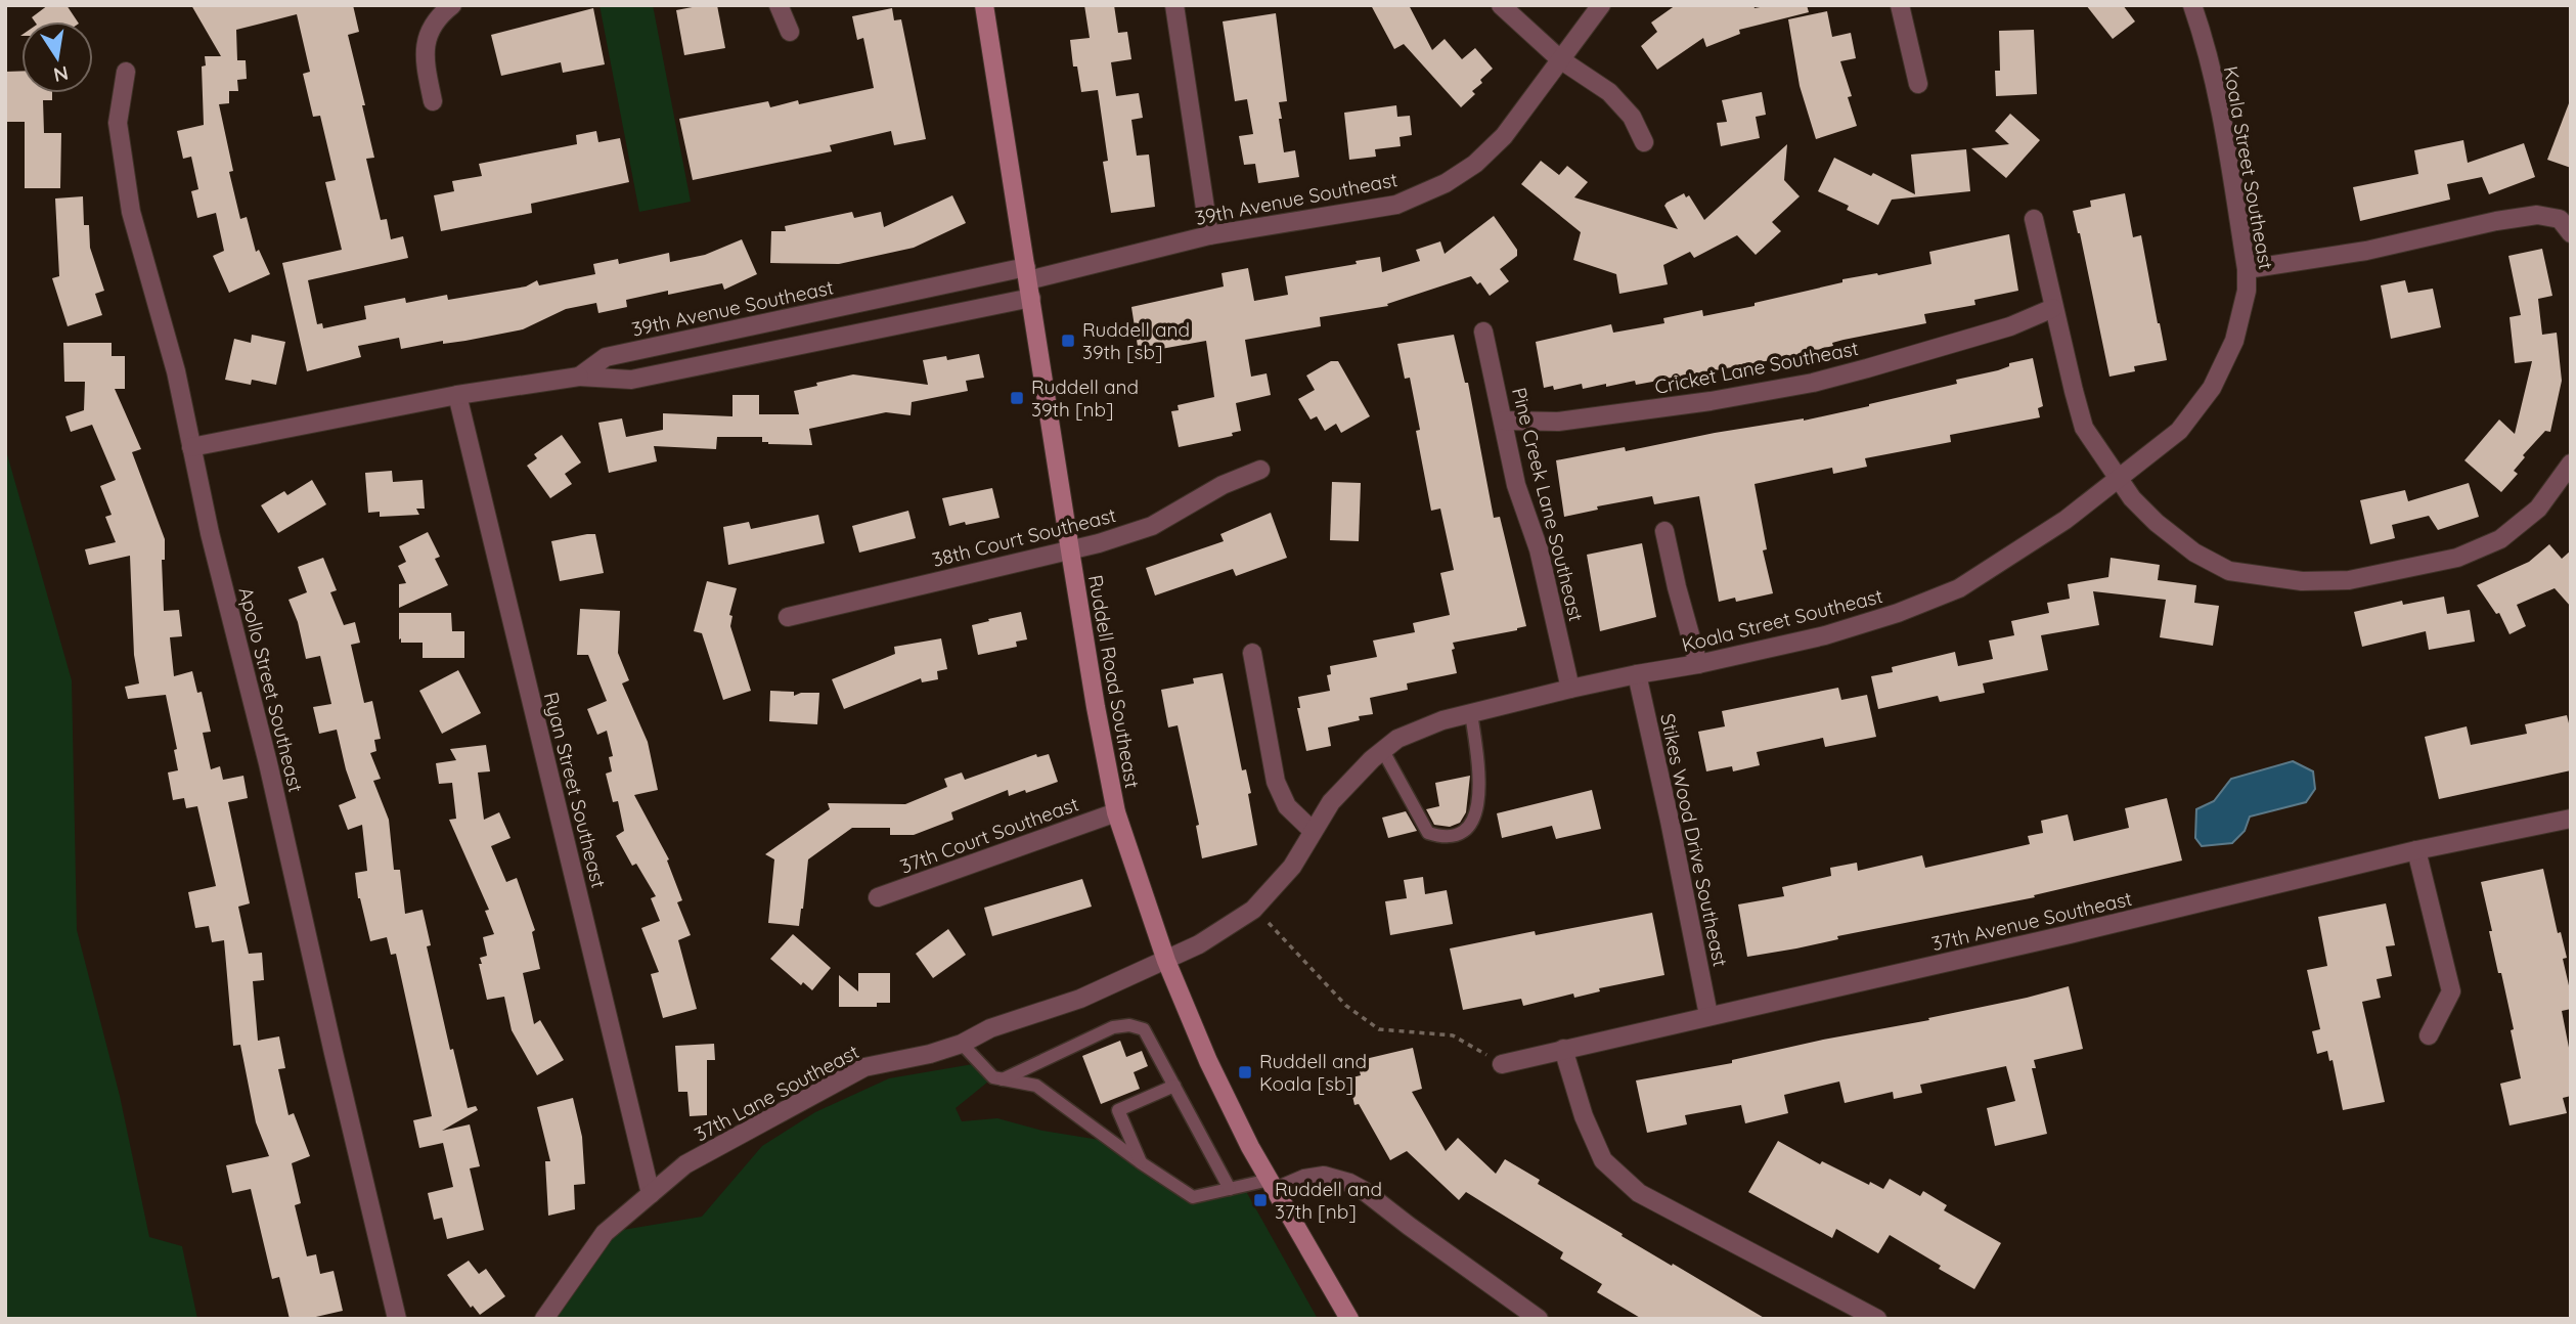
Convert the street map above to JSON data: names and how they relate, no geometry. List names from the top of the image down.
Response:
{
  "streets": {
    "main road": ["Ruddell Road Southeast"],
    "street": [
      "Koala Street Southeast",
      "39th Avenue Southeast",
      "Cricket Lane Southeast",
      "Pine Creek Lane Southeast",
      "38th Court Southeast",
      "Apollo Street Southeast",
      "Ryan Street Southeast",
      "37th Court Southeast",
      "Stikes Wood Drive Southeast",
      "37th Avenue Southeast",
      "37th Lane Southeast"
    ]
  },
  "crossings": [
    ["Koala Street Southeast", "Pine Creek Lane Southeast"],
    ["Koala Street Southeast", "Ruddell Road Southeast"],
    ["Koala Street Southeast", "Stikes Wood Drive Southeast"],
    ["Koala Street Southeast", "37th Lane Southeast"],
    ["39th Avenue Southeast", "Ruddell Road Southeast"],
    ["39th Avenue Southeast", "Apollo Street Southeast"],
    ["39th Avenue Southeast", "Ryan Street Southeast"],
    ["Cricket Lane Southeast", "Pine Creek Lane Southeast"],
    ["38th Court Southeast", "Ruddell Road Southeast"],
    ["Ruddell Road Southeast", "37th Court Southeast"],
    ["Ruddell Road Southeast", "37th Lane Southeast"],
    ["Ryan Street Southeast", "37th Lane Southeast"],
    ["Stikes Wood Drive Southeast", "37th Avenue Southeast"]
  ],
  "places": {
    "transit": [
      "Ruddell and 39th [sb]",
      "Ruddell and 39th [nb]",
      "Ruddell and Koala [sb]",
      "Ruddell and 37th [nb]"
    ]
  },
  "north": "bottom"
}
